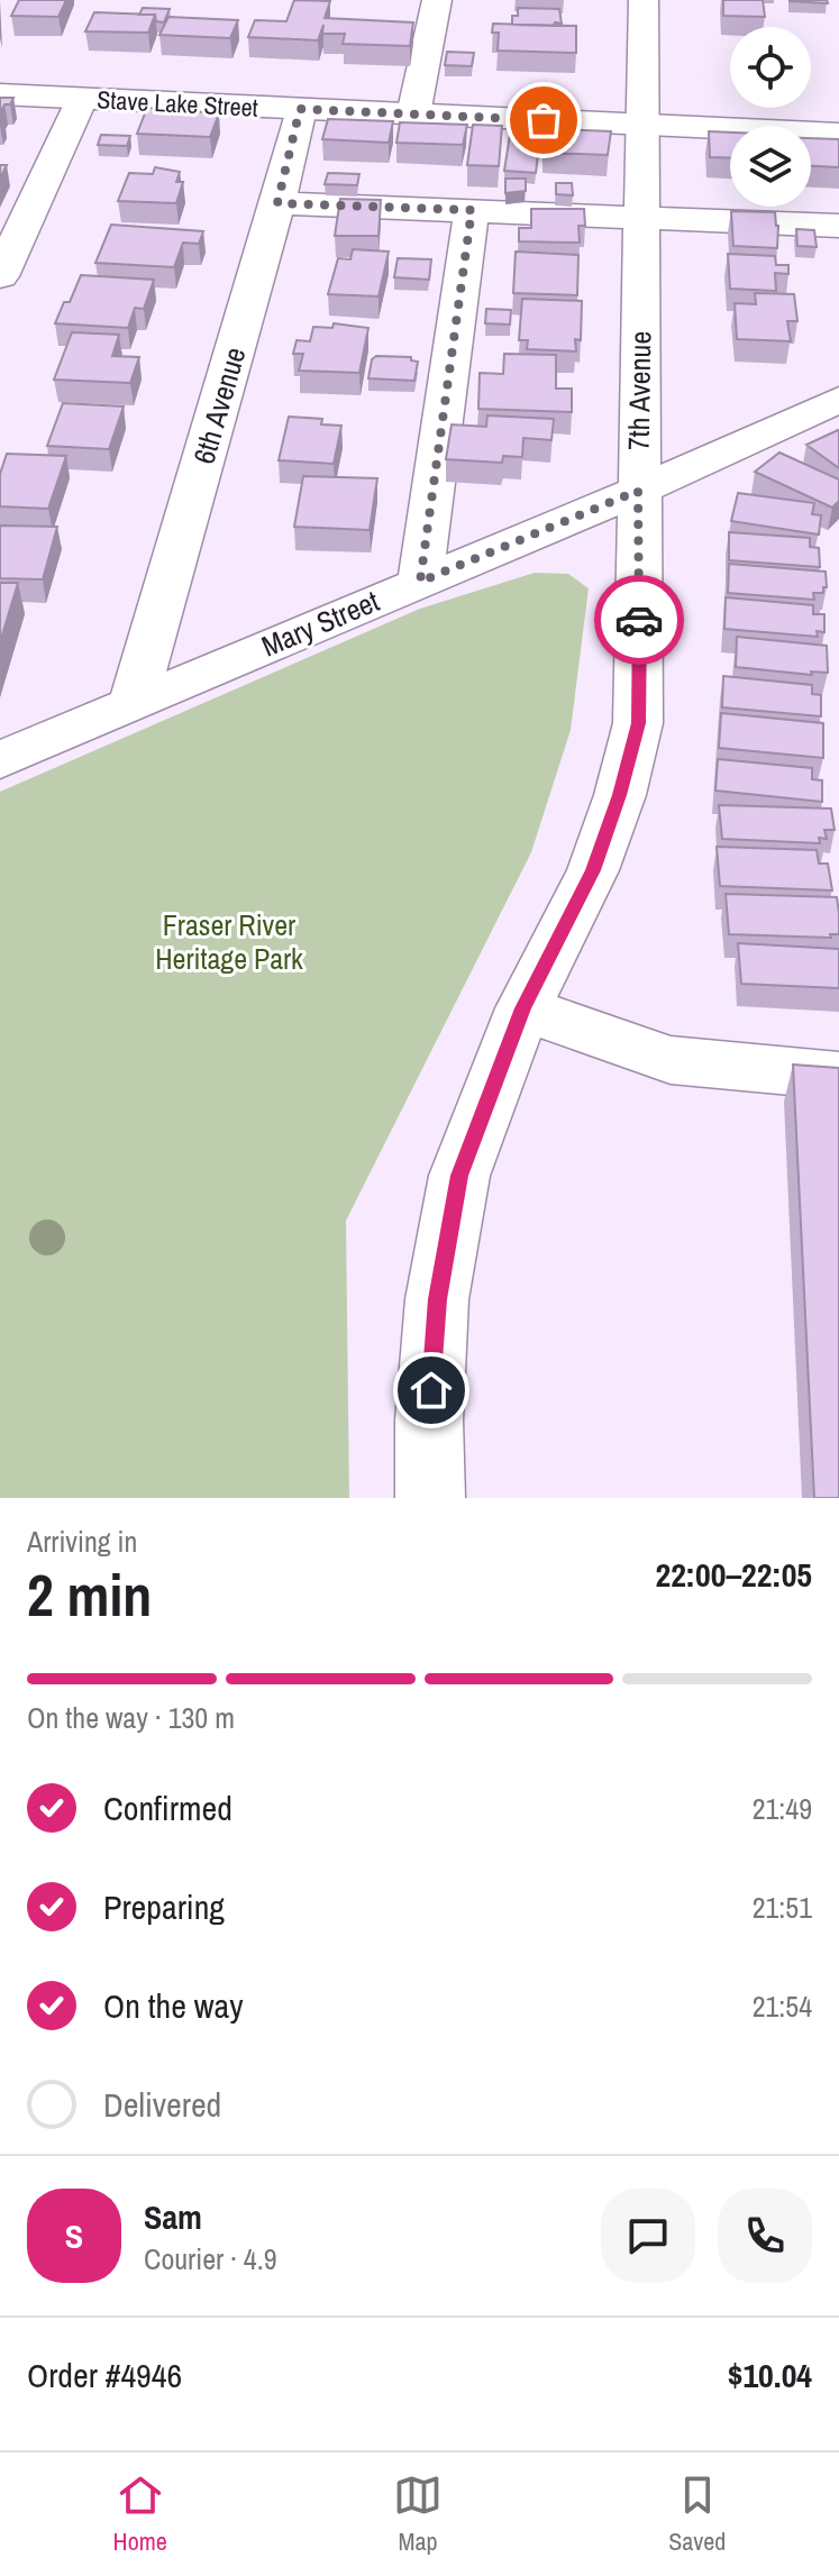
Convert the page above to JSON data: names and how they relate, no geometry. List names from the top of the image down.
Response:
{
  "streets": {
    "street": [
      "Stave Lake Street",
      "7th Avenue",
      "6th Avenue",
      "Mary Street"
    ]
  },
  "crossings": [
    ["Stave Lake Street", "7th Avenue"],
    ["Stave Lake Street", "6th Avenue"],
    ["7th Avenue", "Mary Street"],
    ["6th Avenue", "Mary Street"]
  ],
  "parks": ["Fraser River Heritage Park"],
  "page": {
    "heading": ["2 min", "Arriving in", "22:00–22:05"],
    "panel": [
      "Sam",
      "Courier · 4.9",
      "Order #4946",
      "$10.04"
    ],
    "bar": "On the way · 130 m",
    "list": [
      ["Confirmed", "21:49"],
      ["Preparing", "21:51"],
      ["On the way", "21:54"],
      "Delivered"
    ],
    "round": "S",
    "tabs": ["Home", "Map", "Saved"]
  }
}
